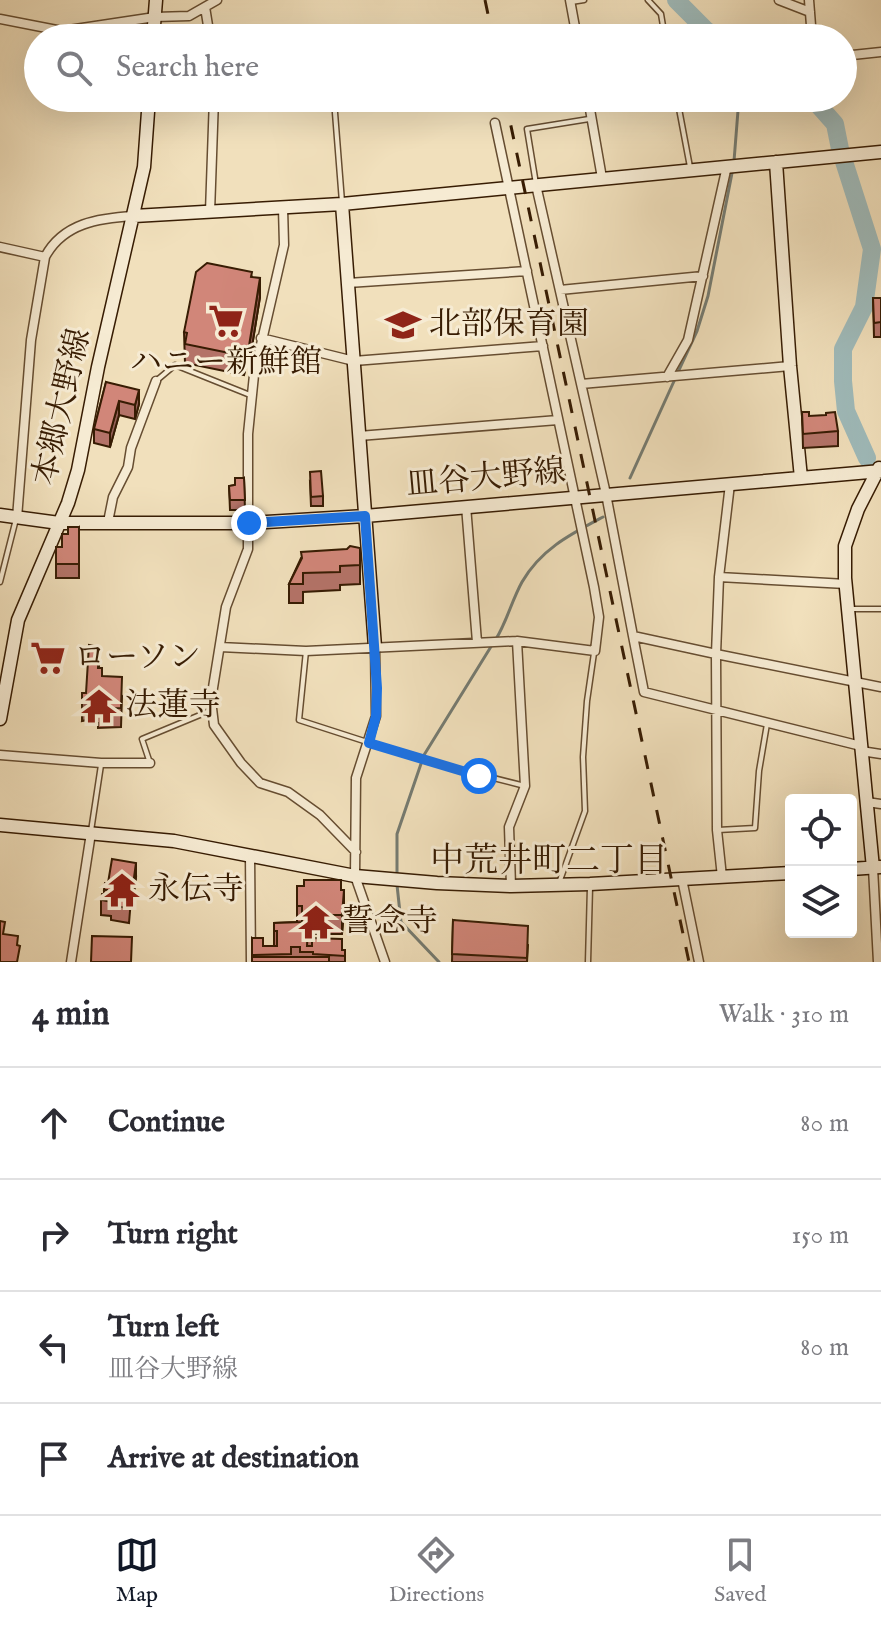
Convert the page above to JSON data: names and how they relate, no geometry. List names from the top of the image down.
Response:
{
  "streets": {
    "street": ["本郷大野線", "皿谷大野線"]
  },
  "crossings": [
    ["本郷大野線", "皿谷大野線"]
  ],
  "districts": ["中荒井町二丁目"],
  "places": {
    "supermarket": ["ハニー新鮮館", "ローソン"],
    "school or university": ["北部保育園"],
    "temple": ["法蓮寺", "永伝寺", "誓念寺"]
  },
  "page": {
    "search": "Search here",
    "heading": ["4 min", "Walk · 310 m"],
    "list": [
      ["Continue", "80 m"],
      ["Turn right", "150 m"],
      ["Turn left", "皿谷大野線", "80 m"],
      "Arrive at destination"
    ],
    "nav": ["Map", "Directions", "Saved"]
  }
}
